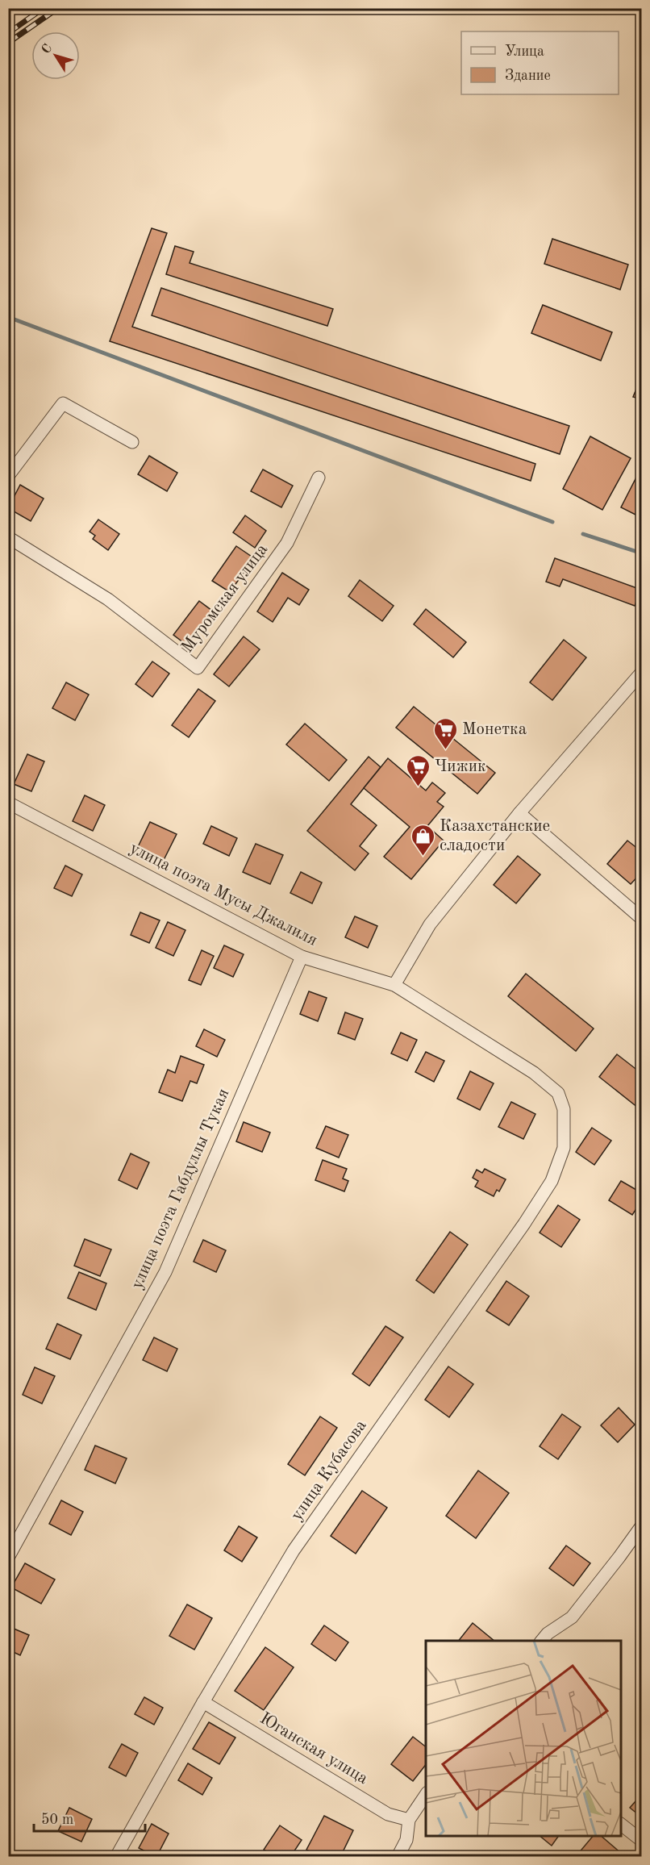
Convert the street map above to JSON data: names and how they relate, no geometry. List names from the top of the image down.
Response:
{
  "streets": {
    "street": [
      "Муромская улица",
      "улица поэта Мусы Джалиля",
      "улица поэта Габдуллы Тукая",
      "улица Кубасова",
      "Юганская улица"
    ]
  },
  "crossings": [
    ["улица поэта Мусы Джалиля", "улица поэта Габдуллы Тукая"],
    ["улица поэта Мусы Джалиля", "улица Кубасова"],
    ["улица Кубасова", "Юганская улица"]
  ],
  "places": {
    "supermarket": ["Монетка", "Чижик"],
    "shop": ["Казахстанские сладости"]
  },
  "legend": ["Улица", "Здание"],
  "scale_bar": "50 m",
  "north": "top left"
}
